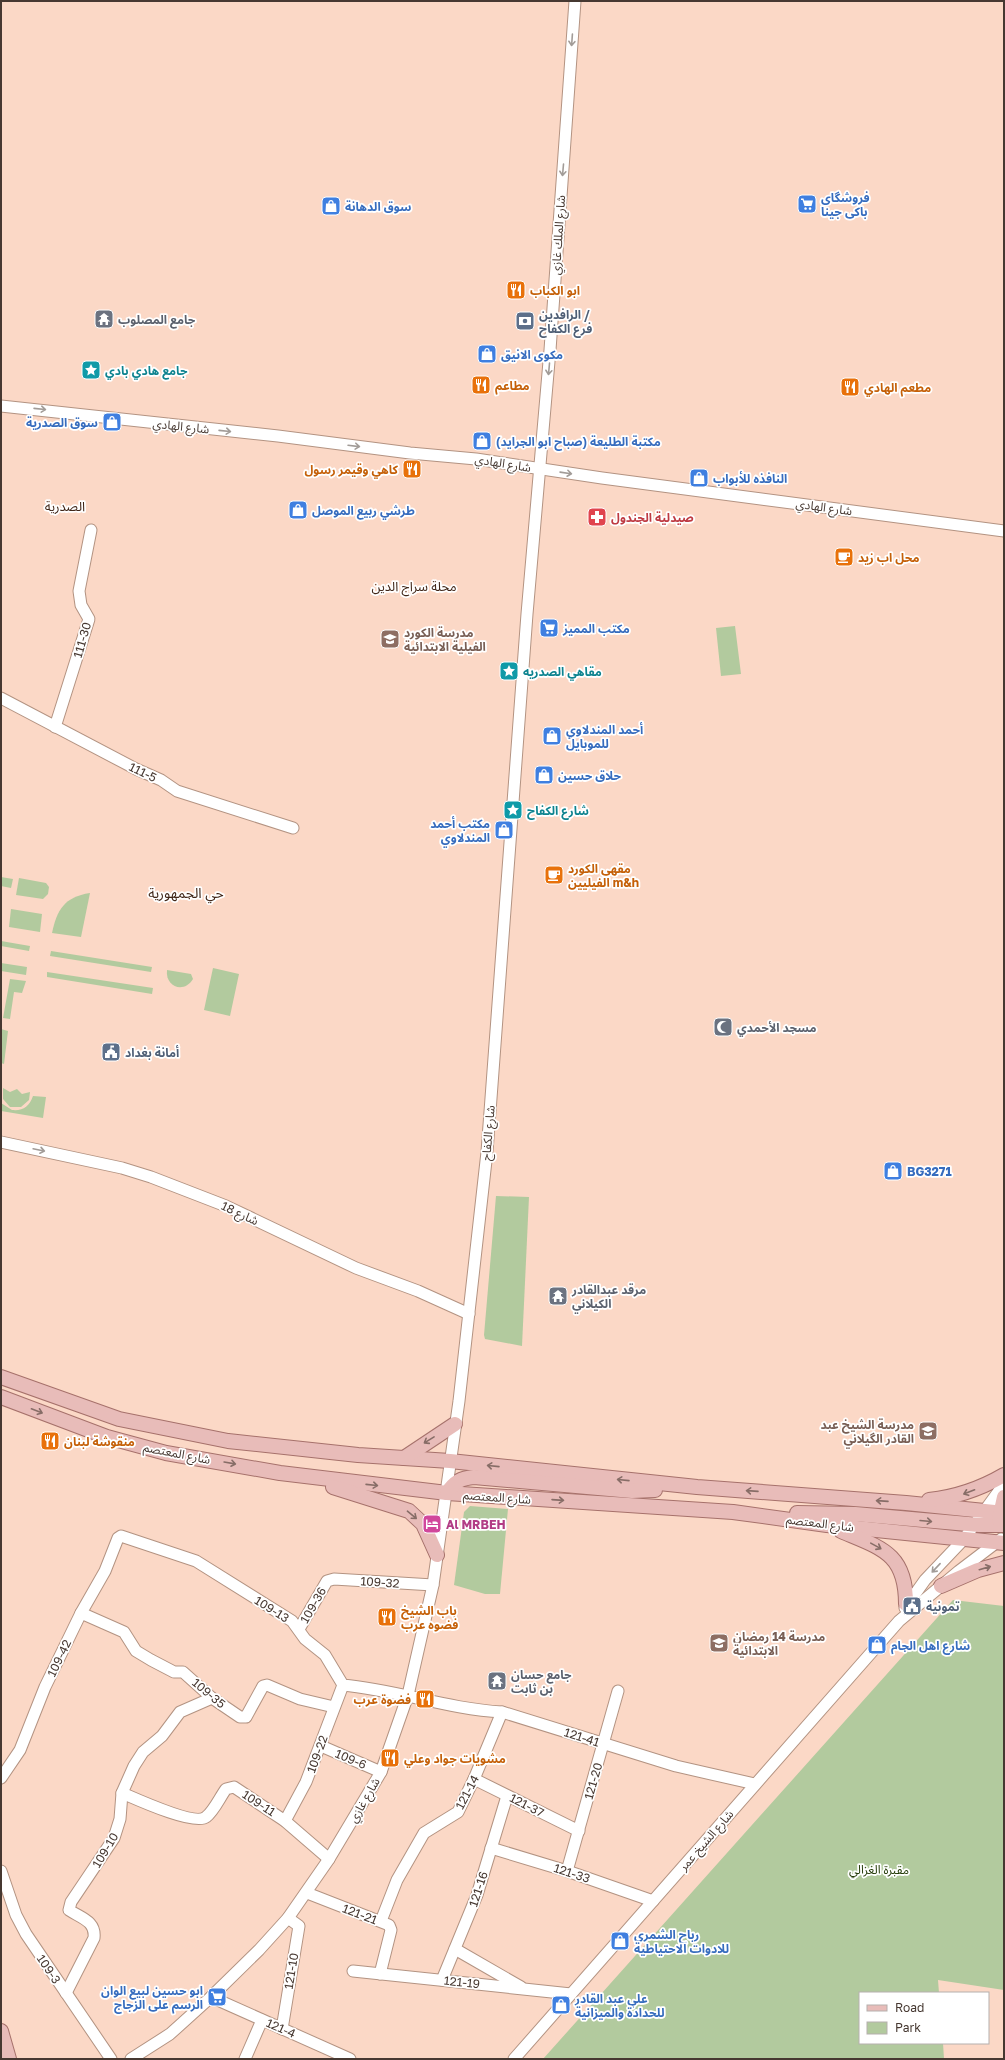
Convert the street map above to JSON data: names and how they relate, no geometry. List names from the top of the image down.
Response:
{
  "streets": {
    "main road": ["شارع المعتصم"],
    "street": [
      "شارع الملك غازي",
      "شارع الهادي",
      "111-30",
      "111-5",
      "شارع الكفاح",
      "شارع 18",
      "109-32",
      "109-36",
      "109-13",
      "109-42",
      "109-35",
      "121-41",
      "109-22",
      "109-6",
      "121-20",
      "121-14",
      "شارع غازي",
      "109-11",
      "121-37",
      "شارع الشيخ عمر",
      "109-10",
      "121-33",
      "121-16",
      "121-21",
      "109-3",
      "121-10",
      "121-19",
      "121-4"
    ]
  },
  "crossings": [
    ["شارع الملك غازي", "شارع الهادي"],
    ["شارع الملك غازي", "شارع الكفاح"],
    ["شارع الهادي", "شارع الكفاح"],
    ["111-30", "111-5"],
    ["شارع الكفاح", "شارع 18"],
    ["شارع الكفاح", "شارع المعتصم"],
    ["شارع الكفاح", "شارع غازي"],
    ["شارع المعتصم", "شارع غازي"],
    ["شارع المعتصم", "شارع الشيخ عمر"],
    ["109-32", "109-36"],
    ["109-32", "شارع غازي"],
    ["109-36", "109-13"],
    ["109-13", "109-42"],
    ["109-13", "109-22"],
    ["109-42", "109-35"],
    ["109-35", "109-22"],
    ["109-35", "109-10"],
    ["121-41", "121-20"],
    ["121-41", "121-14"],
    ["121-41", "شارع غازي"],
    ["121-41", "شارع الشيخ عمر"],
    ["109-22", "109-6"],
    ["109-22", "109-11"],
    ["109-6", "شارع غازي"],
    ["121-20", "121-37"],
    ["121-20", "121-33"],
    ["121-14", "121-37"],
    ["121-14", "121-21"],
    ["شارع غازي", "109-11"],
    ["شارع غازي", "121-21"],
    ["شارع غازي", "121-10"],
    ["شارع غازي", "121-4"],
    ["109-11", "109-10"],
    ["121-37", "121-16"],
    ["شارع الشيخ عمر", "121-33"],
    ["شارع الشيخ عمر", "121-19"],
    ["109-10", "109-3"],
    ["121-33", "121-16"],
    ["121-16", "121-19"],
    ["121-21", "121-19"],
    ["121-10", "121-4"]
  ],
  "one_way": ["شارع الملك غازي", "شارع الهادي", "شارع 18"],
  "districts": ["الصدرية", "محلة سراج الدين", "حي الجمهورية"],
  "parks": ["مقبرة الغزالي"],
  "places": {
    "supermarket": ["فروشگاى باكى جينا", "مكتب المميز", "ابو حسين لبيع الوان الرسم على الزجاج"],
    "shop": [
      "سوق الدهانة",
      "مكوى الانيق",
      "سوق الصدرية",
      "مكتبة الطليعة (صباح ابو الجرايد)",
      "النافذه للأبواب",
      "طرشي ربيع الموصل",
      "أحمد المندلاوي للموبايل",
      "حلاق حسين",
      "مكتب أحمد المندلاوي",
      "BG3271",
      "شارع اهل الجام",
      "رباح الشمري للادوات الاحتياطية",
      "علي عبد القادر للحدادة والميزانية"
    ],
    "restaurant": [
      "ابو الكباب",
      "مطاعم",
      "مطعم الهادي",
      "كاهي وقيمر رسول",
      "منقوشة لبنان",
      "باب الشيخ فضوه عرب",
      "فضوة عرب",
      "مشويات جواد وعلي"
    ],
    "temple": ["جامع المصلوب", "مرقد عبدالقادر الكيلاني", "جامع حسان بن ثابت"],
    "bank": ["الرافدين / فرع الكفاح"],
    "place": ["جامع هادي بادي", "مقاهي الصدريه", "شارع الكفاح"],
    "pharmacy": ["صيدلية الجندول"],
    "cafe": ["محل اب زيد", "مقهى الكورد الفيليين m&h"],
    "school or university": ["مدرسة الكورد الفيلية الابتدائية", "مدرسة الشيخ عبد القادر الگيلاني", "مدرسة 14 رمضان الابتدائية"],
    "mosque": ["مسجد الأحمدي"],
    "public building": ["أمانة بغداد", "تمونية"],
    "hotel": ["Al MRBEH"]
  },
  "legend": ["Road", "Park"]
}
